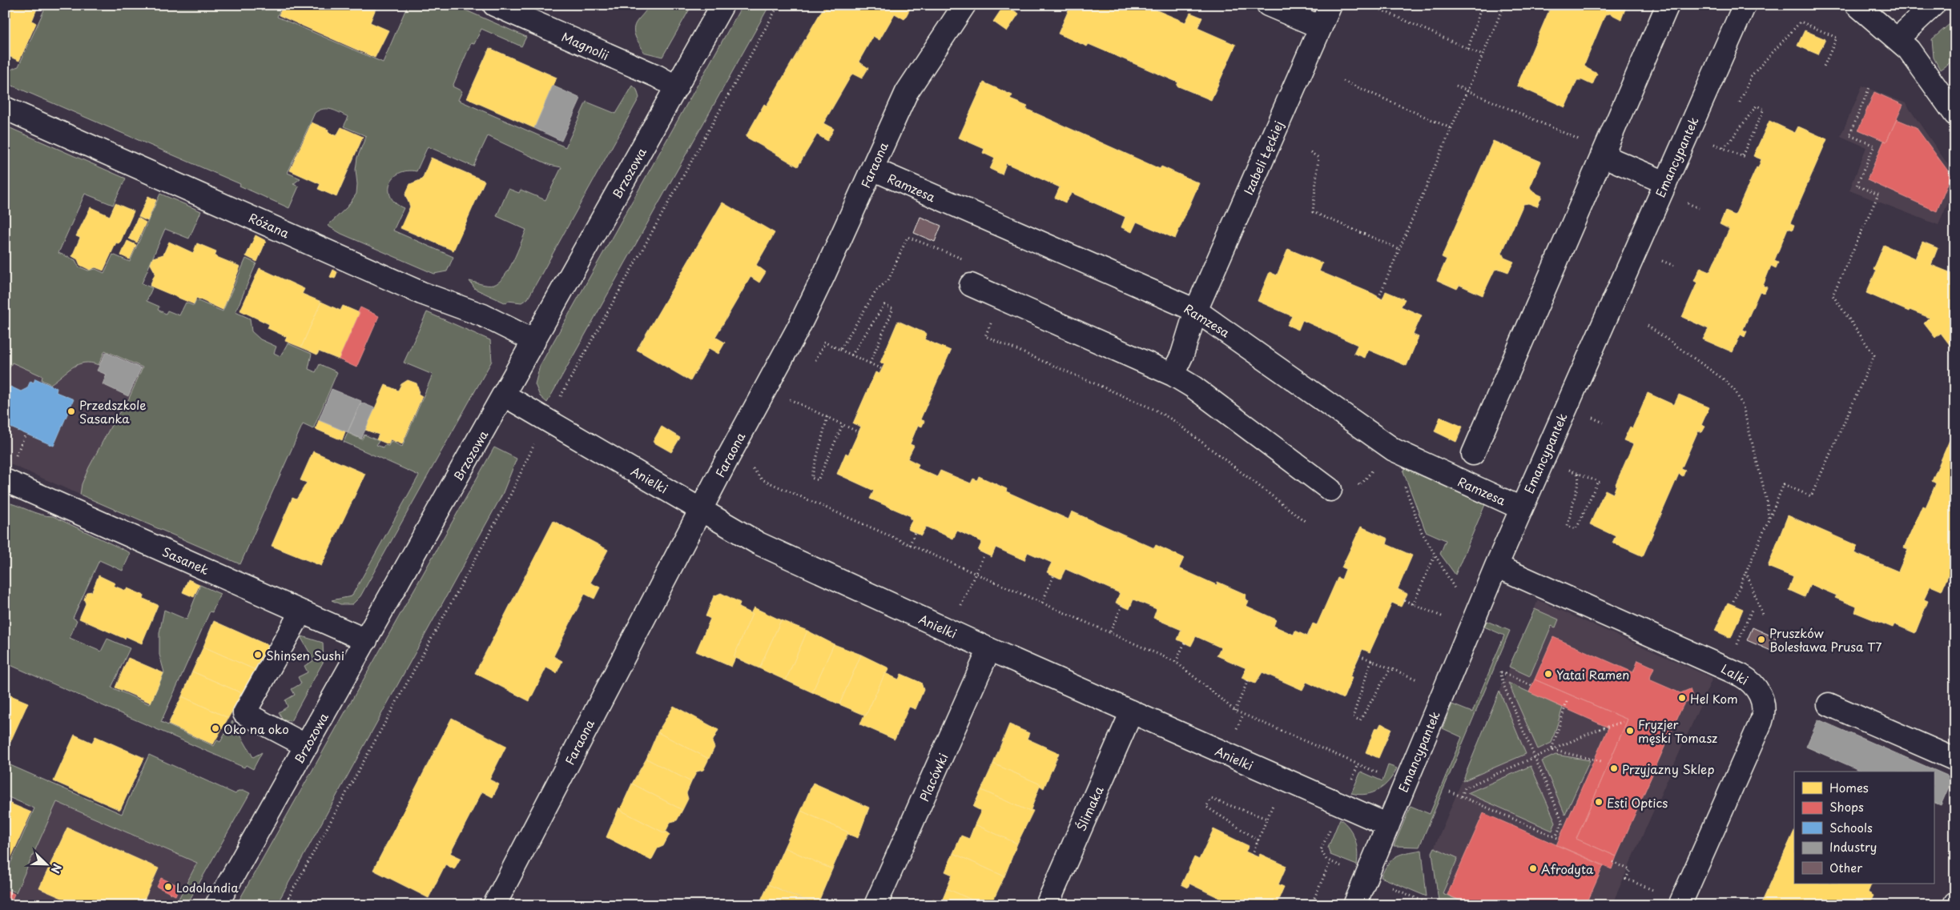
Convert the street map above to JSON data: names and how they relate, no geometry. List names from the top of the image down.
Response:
{
  "streets": {
    "street": [
      "Magnolii",
      "Emancypantek",
      "Izabeli Łęckiej",
      "Faraona",
      "Brzozowa",
      "Ramzesa",
      "Różana",
      "Anielki",
      "Sasanek",
      "Lalki",
      "Placówki",
      "Ślimaka"
    ]
  },
  "crossings": [
    ["Magnolii", "Brzozowa"],
    ["Emancypantek", "Ramzesa"],
    ["Emancypantek", "Anielki"],
    ["Emancypantek", "Lalki"],
    ["Izabeli Łęckiej", "Ramzesa"],
    ["Faraona", "Ramzesa"],
    ["Faraona", "Anielki"],
    ["Brzozowa", "Różana"],
    ["Brzozowa", "Anielki"],
    ["Brzozowa", "Sasanek"],
    ["Anielki", "Placówki"],
    ["Anielki", "Ślimaka"]
  ],
  "places": [
    "Przedszkole Sasanka",
    "Pruszków Bolesława Prusa T7",
    "Shinsen Sushi",
    "Yatai Ramen",
    "Hel Kom",
    "Oko na oko",
    "Fryzjer męski Tomasz",
    "Przyjazny Sklep",
    "Esti Optics",
    "Afrodyta",
    "Lodolandia"
  ],
  "legend": [
    "Homes",
    "Shops",
    "Schools",
    "Industry",
    "Other"
  ],
  "north": "bottom right"
}
